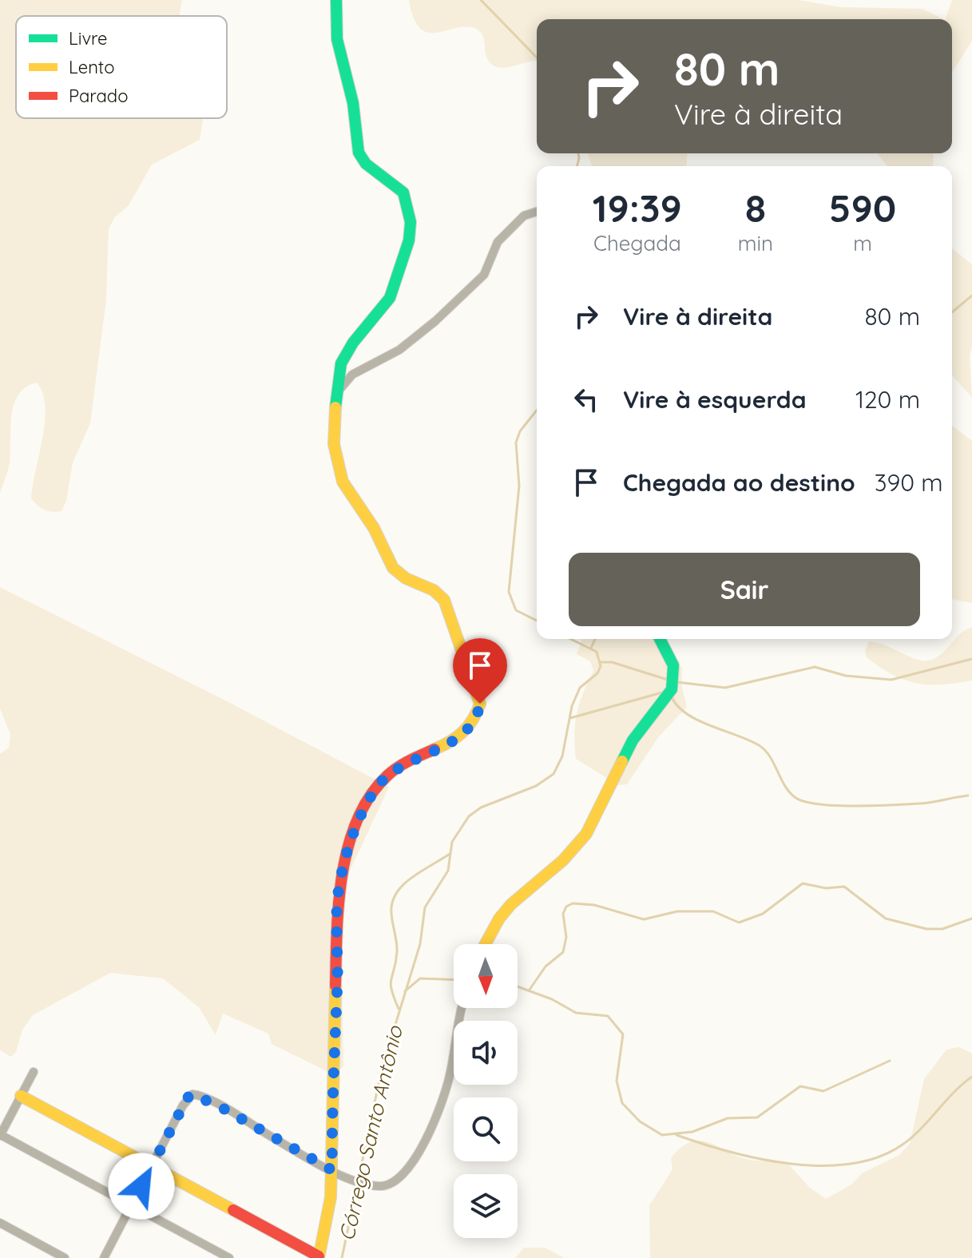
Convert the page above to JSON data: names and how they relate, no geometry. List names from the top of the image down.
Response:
{
  "water": ["Córrego Santo Antônio"],
  "legend": ["Livre", "Lento", "Parado"],
  "north": "bottom",
  "page": {
    "turn": ["80 m", "Vire à direita"],
    "eta": [
      "19:39",
      "Chegada",
      "8",
      "min",
      "590",
      "m"
    ],
    "list": [
      {
        "name": "Vire à direita",
        "value": "80 m"
      },
      {
        "name": "Vire à esquerda",
        "value": "120 m"
      },
      {
        "name": "Chegada ao destino",
        "value": "390 m"
      }
    ],
    "buttons": "Sair"
  }
}
